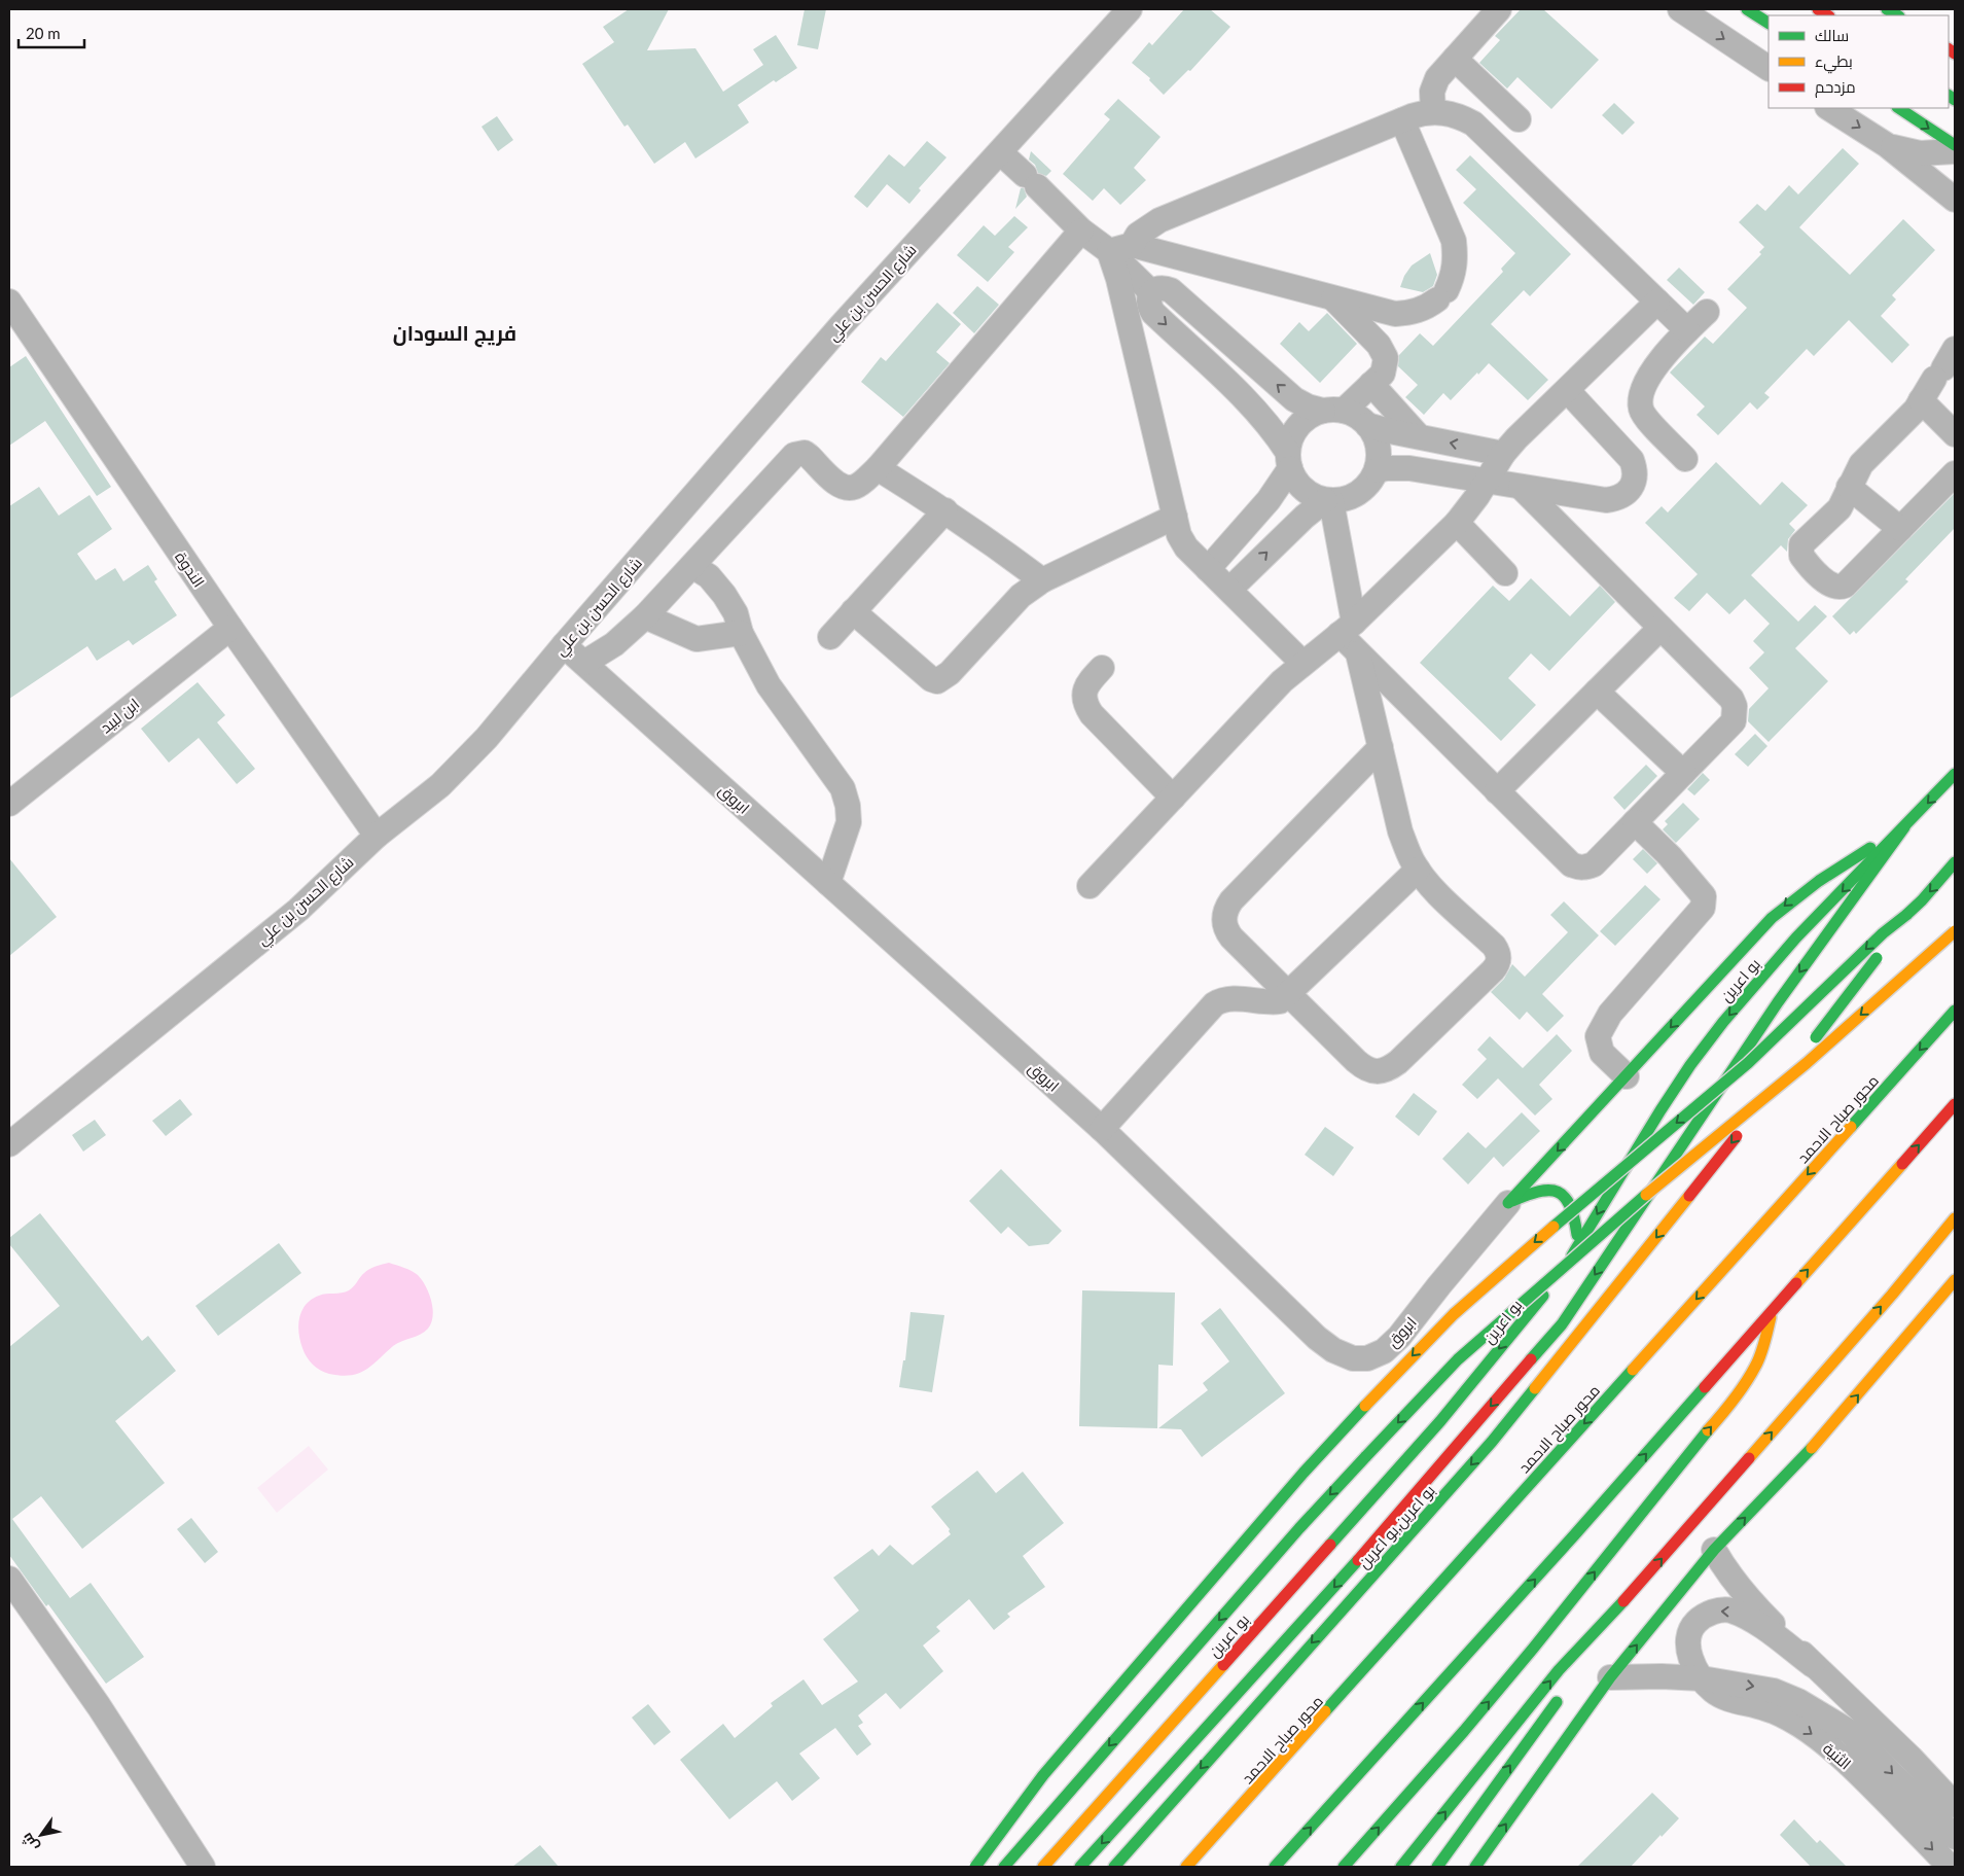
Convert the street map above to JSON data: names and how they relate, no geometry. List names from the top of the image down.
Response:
{
  "streets": {
    "main road": ["بو اعرين", "محور صباح الاحمد", "بو اعرين,بو اعرين"],
    "street": [
      "شارع الحسن بن علي",
      "الندوة",
      "ابن لبيد",
      "ابروق",
      "الثنية"
    ]
  },
  "crossings": [
    ["شارع الحسن بن علي", "الندوة"],
    ["شارع الحسن بن علي", "ابروق"],
    ["الندوة", "ابن لبيد"]
  ],
  "districts": ["فريج السودان"],
  "legend": ["سالك", "بطيء", "مزدحم"],
  "scale_bar": "20 m",
  "north": "bottom left"
}
